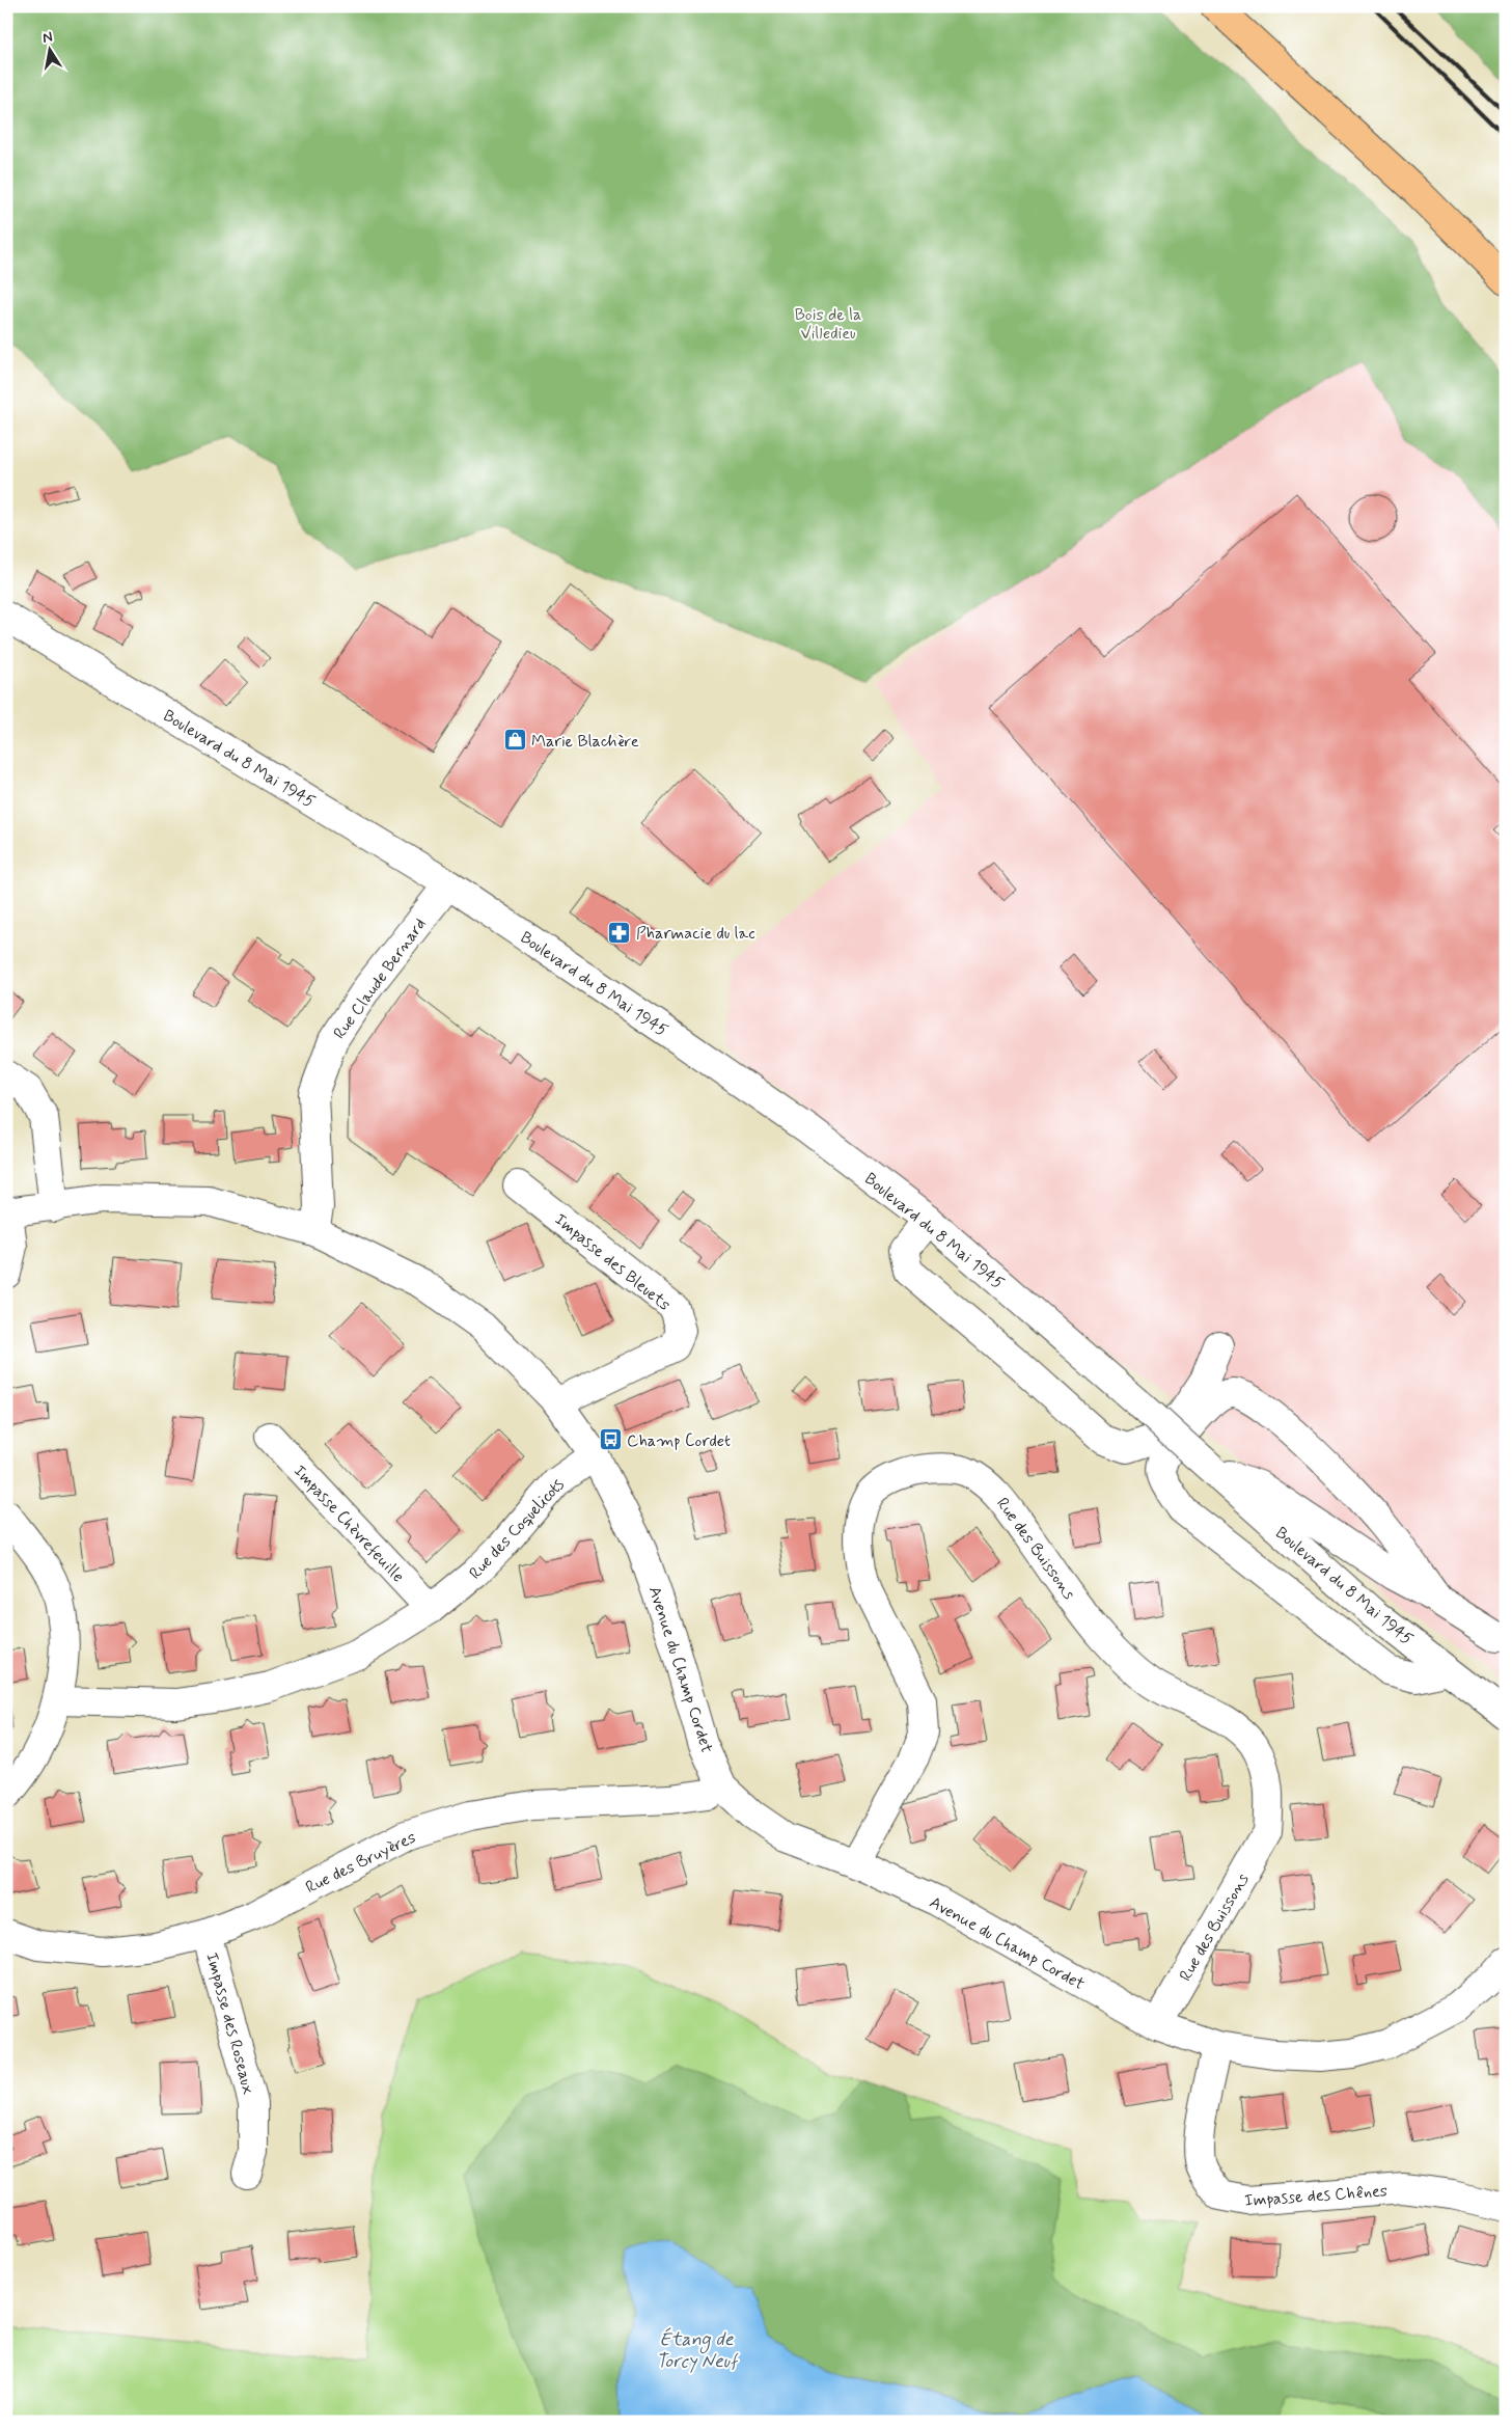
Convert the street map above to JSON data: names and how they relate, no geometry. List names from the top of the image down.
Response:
{
  "streets": {
    "street": [
      "Boulevard du 8 Mai 1945",
      "Rue Claude Bernard",
      "Impasse des Bleuets",
      "Impasse Chèvrefeuille",
      "Rue des Coquelicots",
      "Rue des Buissons",
      "Avenue du Champ Cordet",
      "Rue des Bruyères",
      "Impasse des Roseaux",
      "Impasse des Chênes"
    ]
  },
  "crossings": [
    ["Boulevard du 8 Mai 1945", "Rue Claude Bernard"],
    ["Rue Claude Bernard", "Avenue du Champ Cordet"],
    ["Impasse des Bleuets", "Avenue du Champ Cordet"],
    ["Impasse Chèvrefeuille", "Rue des Coquelicots"],
    ["Rue des Coquelicots", "Avenue du Champ Cordet"],
    ["Rue des Buissons", "Avenue du Champ Cordet"],
    ["Avenue du Champ Cordet", "Rue des Bruyères"],
    ["Avenue du Champ Cordet", "Impasse des Chênes"],
    ["Rue des Bruyères", "Impasse des Roseaux"]
  ],
  "water": ["Étang de Torcy Neuf"],
  "parks": ["Bois de la Villedieu"],
  "places": {
    "shop": ["Marie Blachère"],
    "pharmacy": ["Pharmacie du lac"],
    "bus stop": ["Champ Cordet"]
  },
  "north": "top"
}
